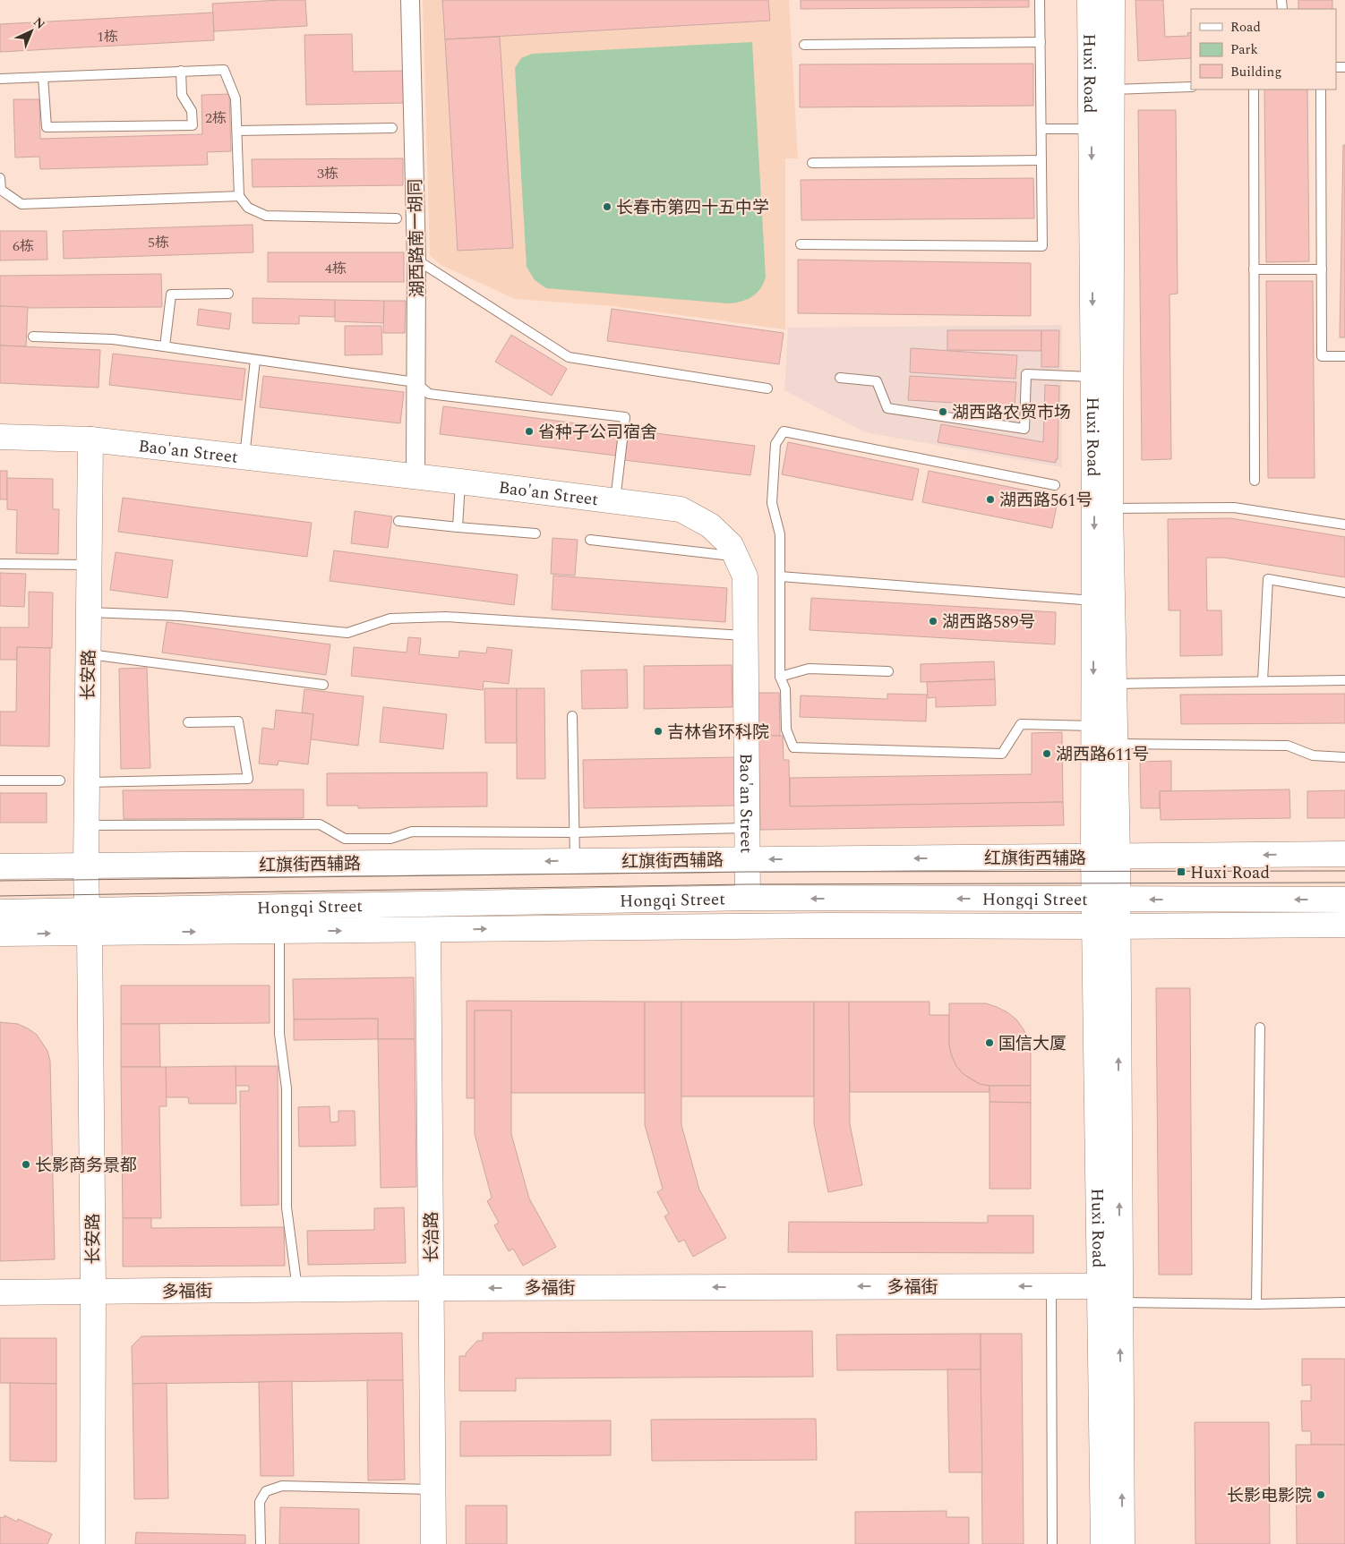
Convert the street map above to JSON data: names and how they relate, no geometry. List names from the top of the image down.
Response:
{
  "streets": {
    "main road": [
      "Huxi Road",
      "Bao'an Street",
      "长安路",
      "红旗街西辅路",
      "Hongqi Street",
      "长治路",
      "多福街"
    ],
    "street": ["湖西路南一胡同"]
  },
  "crossings": [
    ["Huxi Road", "红旗街西辅路"],
    ["Huxi Road", "Hongqi Street"],
    ["Huxi Road", "多福街"],
    ["湖西路南一胡同", "Bao'an Street"],
    ["Bao'an Street", "长安路"],
    ["Bao'an Street", "红旗街西辅路"],
    ["Bao'an Street", "Hongqi Street"],
    ["长安路", "红旗街西辅路"],
    ["长安路", "Hongqi Street"],
    ["长安路", "多福街"],
    ["Hongqi Street", "长治路"],
    ["长治路", "多福街"]
  ],
  "one_way": ["红旗街西辅路", "多福街"],
  "places": {
    "other": [
      "长春市第四十五中学",
      "湖西路农贸市场",
      "省种子公司宿舍",
      "湖西路561号",
      "湖西路589号",
      "吉林省环科院",
      "湖西路611号",
      "国信大厦",
      "长影商务景都",
      "长影电影院"
    ],
    "transit": ["Huxi Road"]
  },
  "house_numbers": [
    "1栋",
    "2栋",
    "3栋",
    "5栋",
    "6栋",
    "4栋"
  ],
  "legend": ["Road", "Park", "Building"],
  "north": "top right"
}
